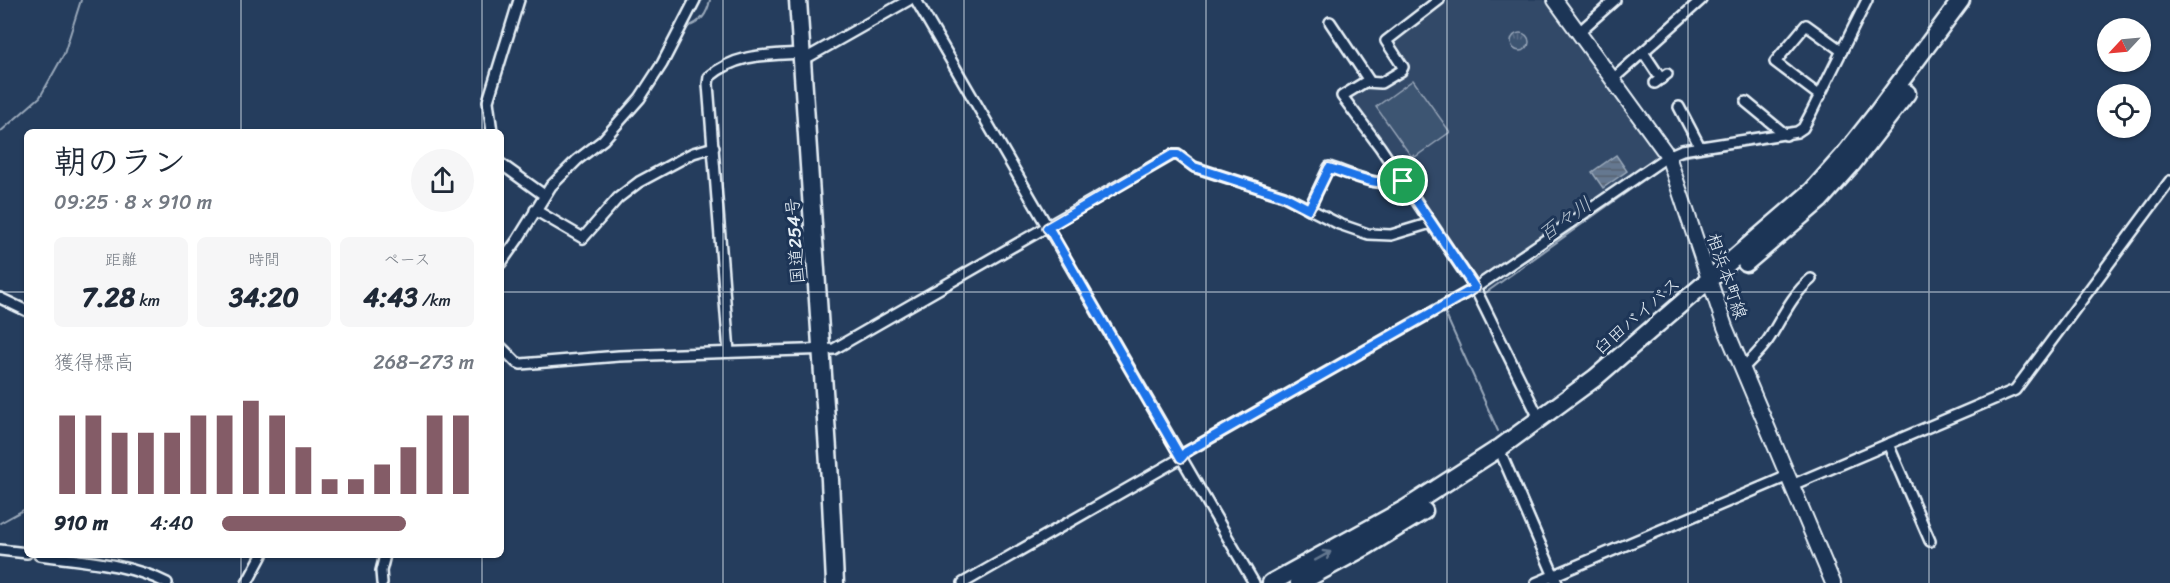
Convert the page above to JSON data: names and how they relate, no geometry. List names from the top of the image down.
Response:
{
  "streets": {
    "highway": ["国道254号", "臼田バイパス"],
    "main road": ["相浜本町線"]
  },
  "crossings": [
    ["相浜本町線", "臼田バイパス"]
  ],
  "water": ["百々川"],
  "north": "bottom left",
  "page": {
    "heading": ["朝のラン", "09:25 · 8 × 910 m"],
    "stats": [
      ["距離", "7.28 km"],
      ["時間", "34:20"],
      ["ペース", "4:43 /km"]
    ],
    "chart": ["獲得標高", "268–273 m"],
    "list": [
      {
        "name": "910 m",
        "note": "4:40"
      }
    ]
  }
}
